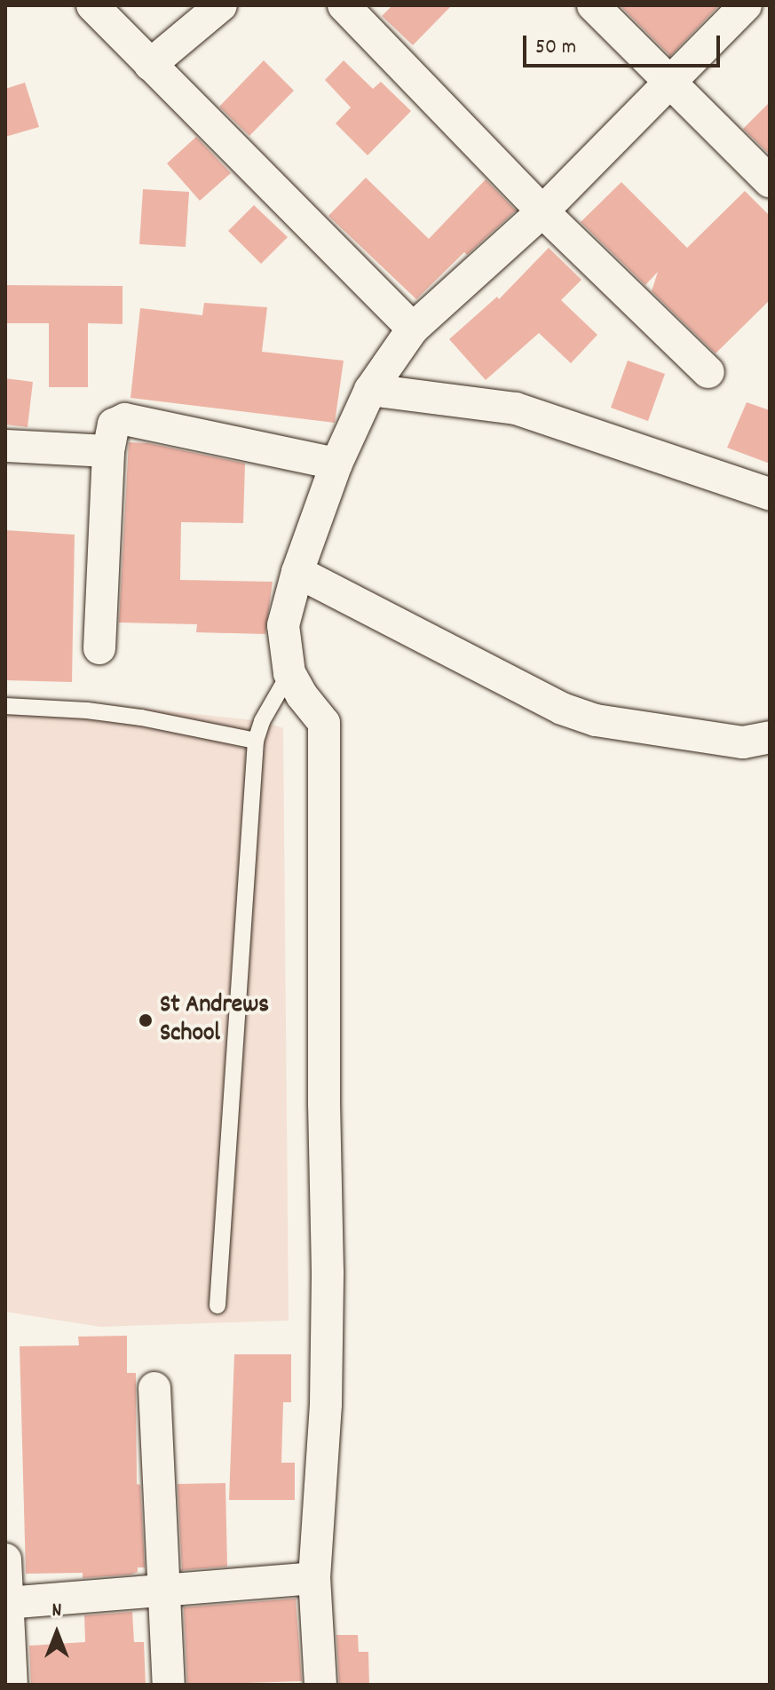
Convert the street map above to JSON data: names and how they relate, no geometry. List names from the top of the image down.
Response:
{
  "places": ["St Andrews School"],
  "scale_bar": "50 m",
  "north": "top"
}
